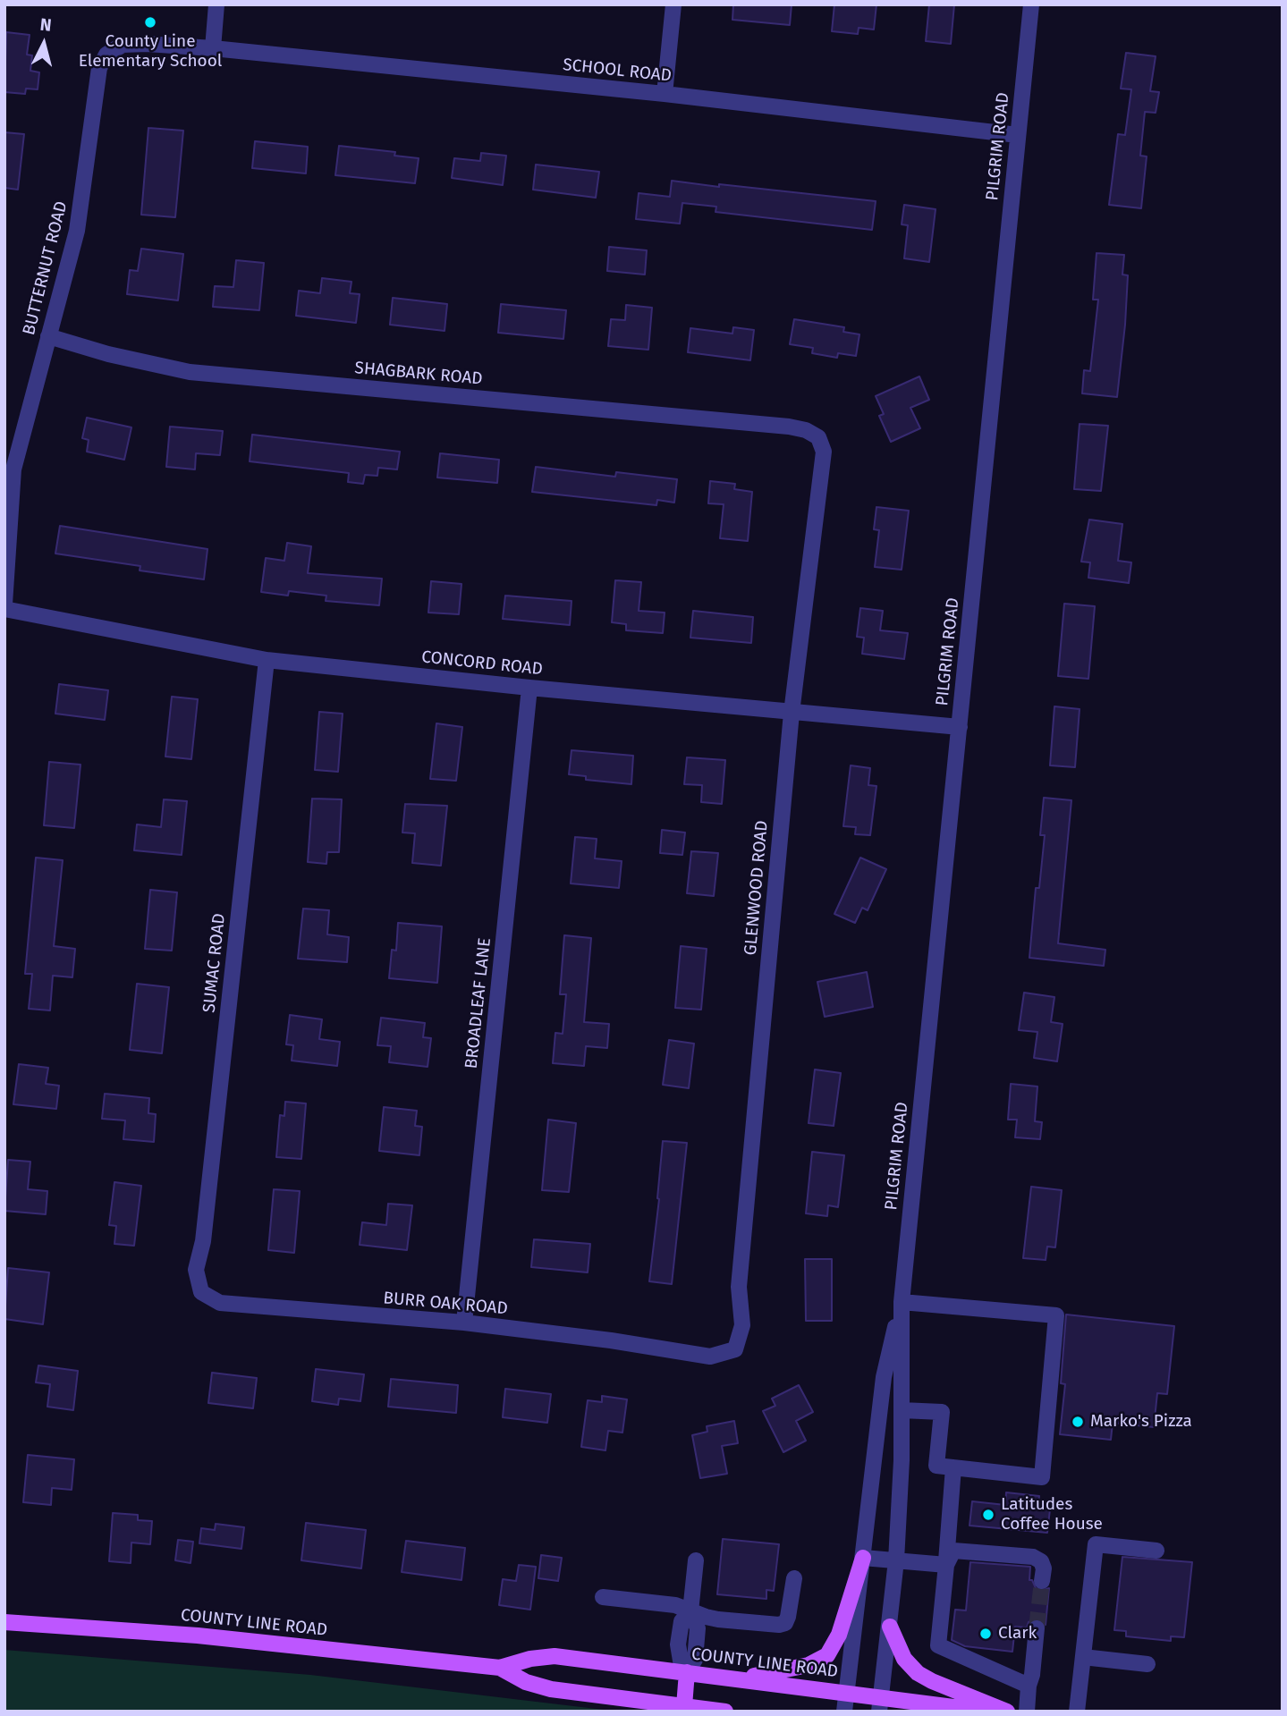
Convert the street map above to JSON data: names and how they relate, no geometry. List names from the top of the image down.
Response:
{
  "streets": {
    "main road": ["COUNTY LINE ROAD"],
    "street": [
      "SCHOOL ROAD",
      "PILGRIM ROAD",
      "BUTTERNUT ROAD",
      "SHAGBARK ROAD",
      "CONCORD ROAD",
      "GLENWOOD ROAD",
      "SUMAC ROAD",
      "BROADLEAF LANE",
      "BURR OAK ROAD"
    ]
  },
  "crossings": [
    ["SCHOOL ROAD", "PILGRIM ROAD"],
    ["SCHOOL ROAD", "BUTTERNUT ROAD"],
    ["PILGRIM ROAD", "CONCORD ROAD"],
    ["PILGRIM ROAD", "COUNTY LINE ROAD"],
    ["BUTTERNUT ROAD", "SHAGBARK ROAD"],
    ["BUTTERNUT ROAD", "CONCORD ROAD"],
    ["SHAGBARK ROAD", "GLENWOOD ROAD"],
    ["CONCORD ROAD", "GLENWOOD ROAD"],
    ["CONCORD ROAD", "SUMAC ROAD"],
    ["CONCORD ROAD", "BROADLEAF LANE"],
    ["GLENWOOD ROAD", "BURR OAK ROAD"],
    ["SUMAC ROAD", "BURR OAK ROAD"],
    ["BROADLEAF LANE", "BURR OAK ROAD"]
  ],
  "places": [
    "County Line Elementary School",
    "Marko's Pizza",
    "Latitudes Coffee House",
    "Clark"
  ],
  "north": "top"
}
